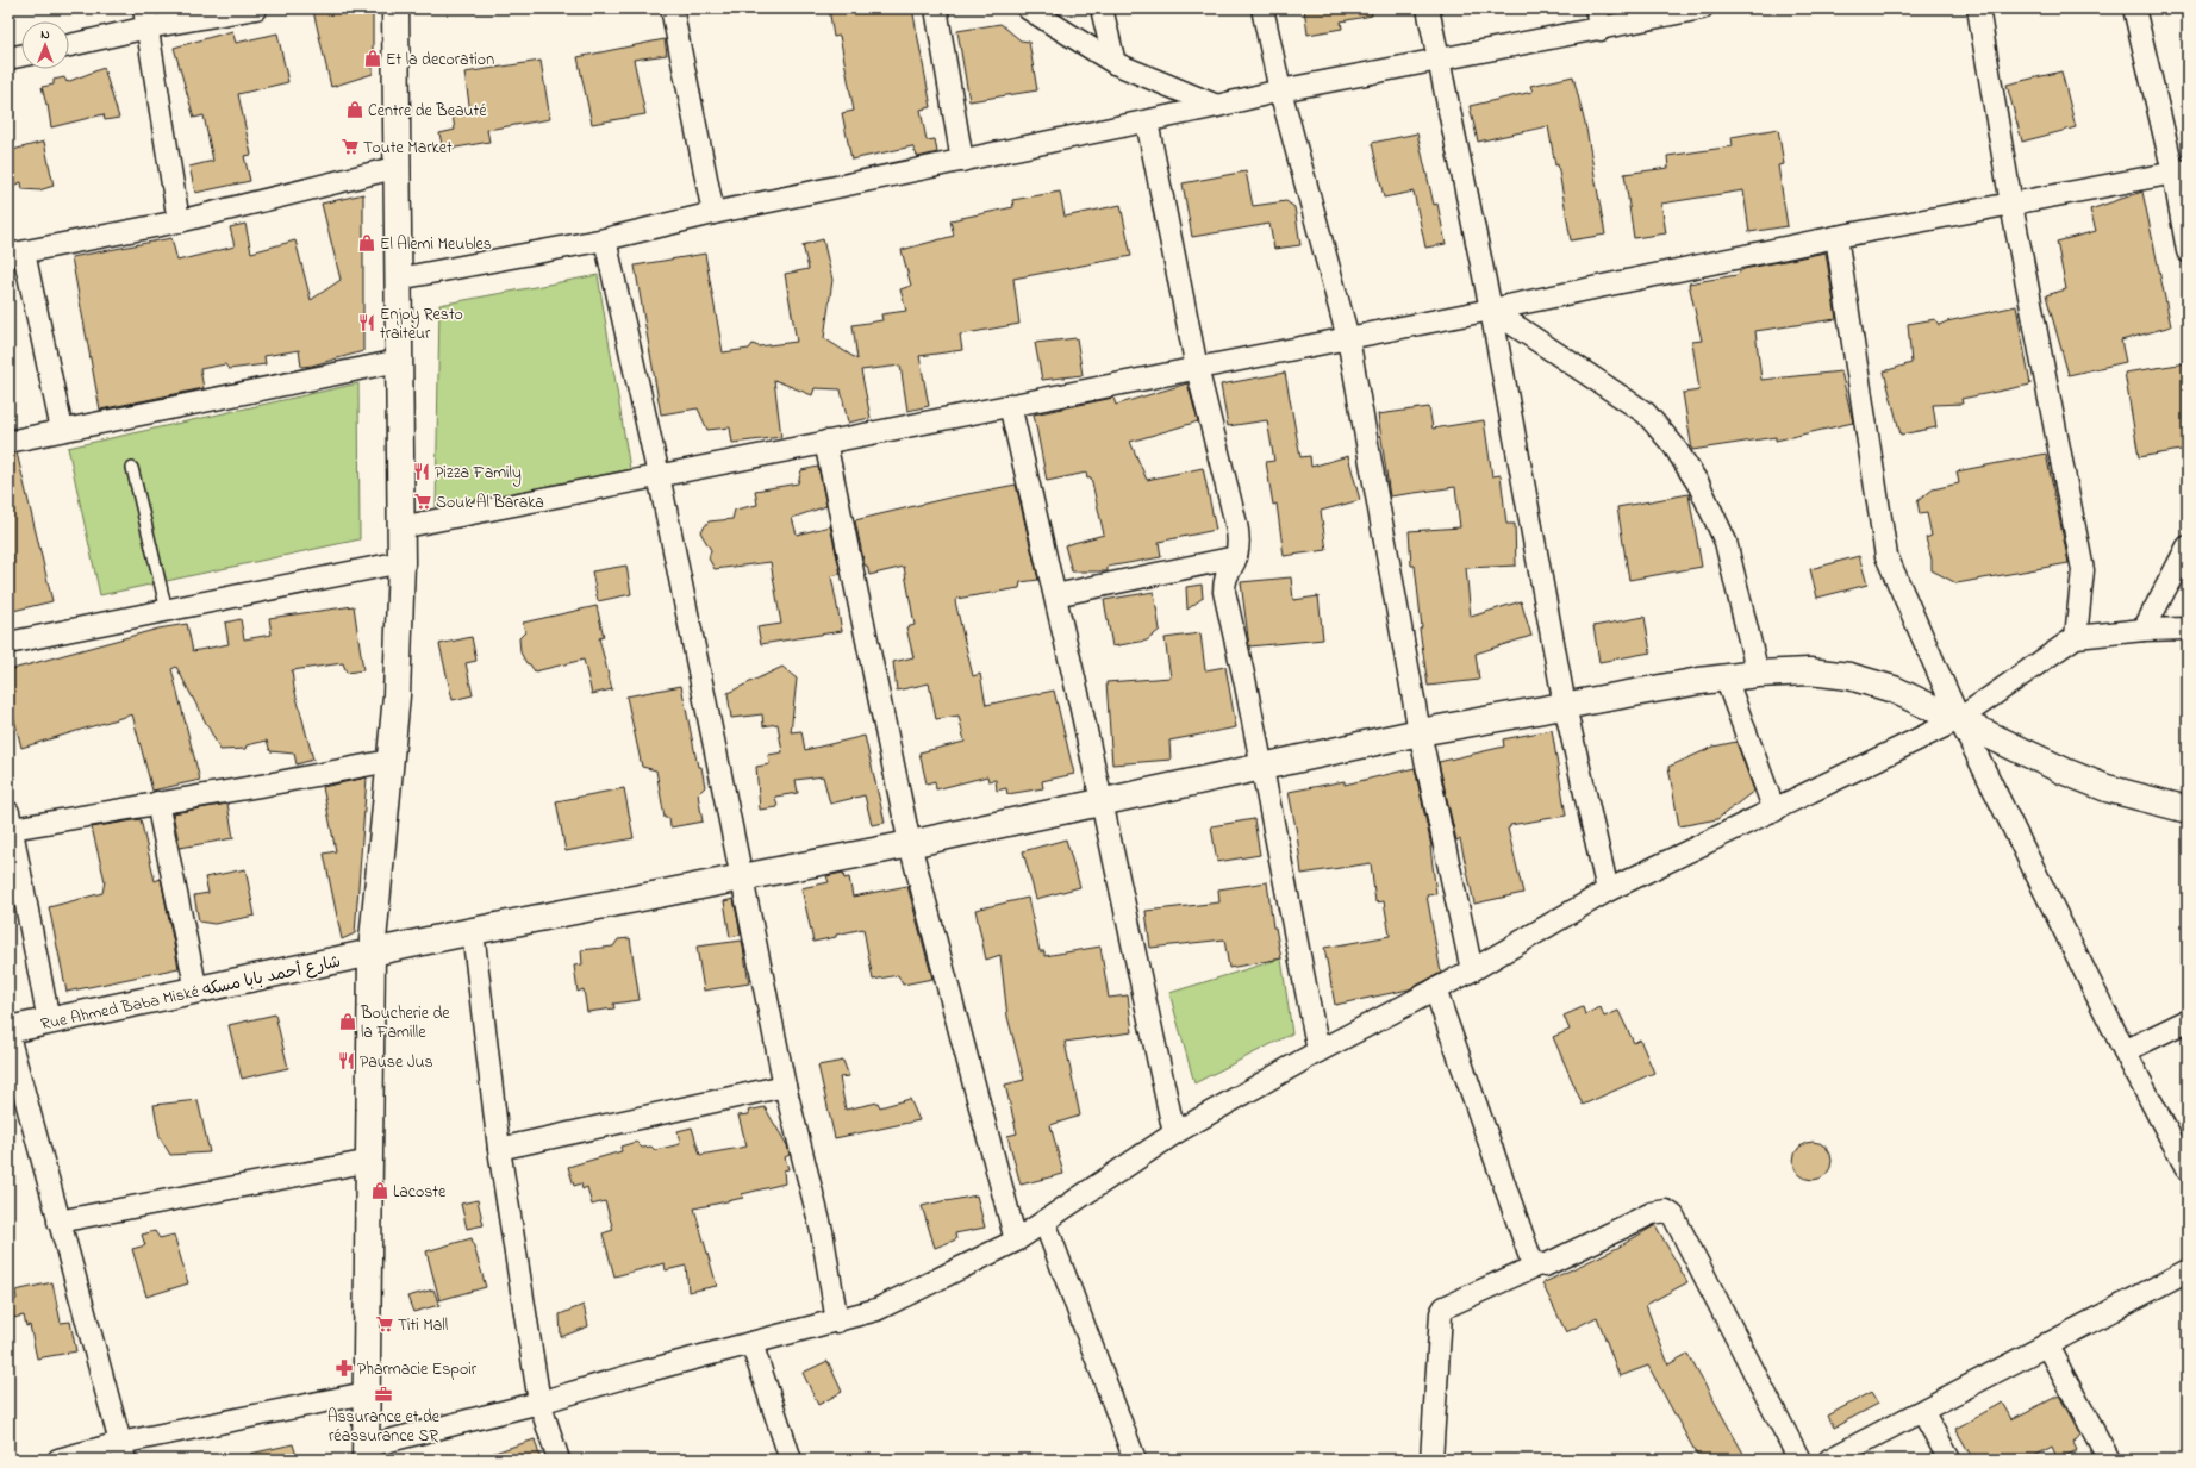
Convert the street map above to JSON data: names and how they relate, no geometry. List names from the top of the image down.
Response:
{
  "streets": {
    "street": ["Rue Ahmed Baba Miské شارع أحمد بابا مسكه"]
  },
  "places": {
    "shop": [
      "Et la decoration",
      "Centre de Beauté",
      "El Alemi Meubles",
      "Boucherie de la Famille",
      "Lacoste"
    ],
    "supermarket": ["Toute Market", "Souk Al Baraka", "Titi Mall"],
    "restaurant": ["Enjoy Resto traiteur", "Pizza Family", "Pause Jus"],
    "pharmacy": ["Pharmacie Espoir"],
    "office": ["Assurance et de réassurance SR"]
  },
  "north": "top"
}
